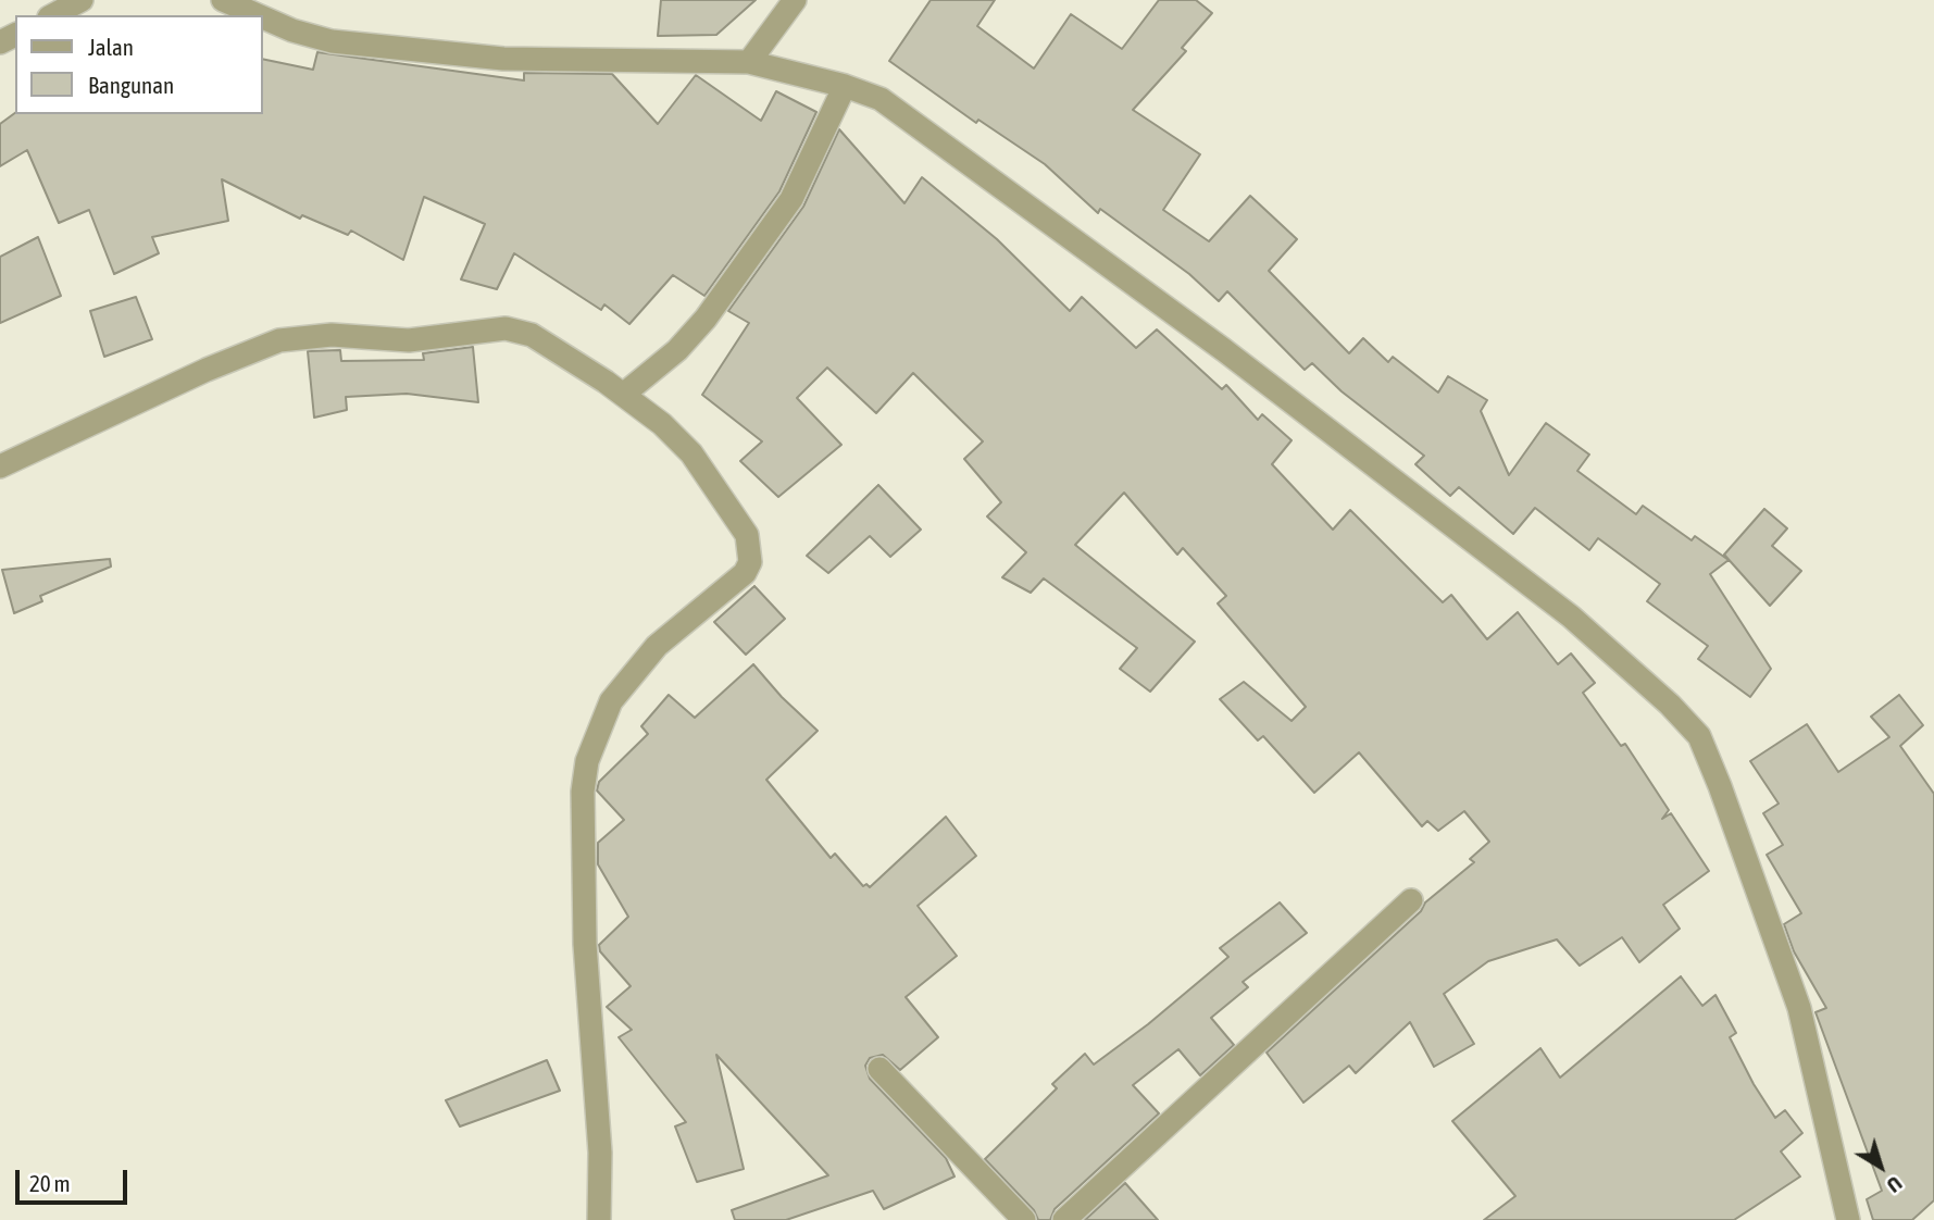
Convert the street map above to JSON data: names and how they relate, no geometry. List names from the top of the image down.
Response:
{
  "legend": ["Jalan", "Bangunan"],
  "scale_bar": "20 m",
  "north": "bottom right"
}
